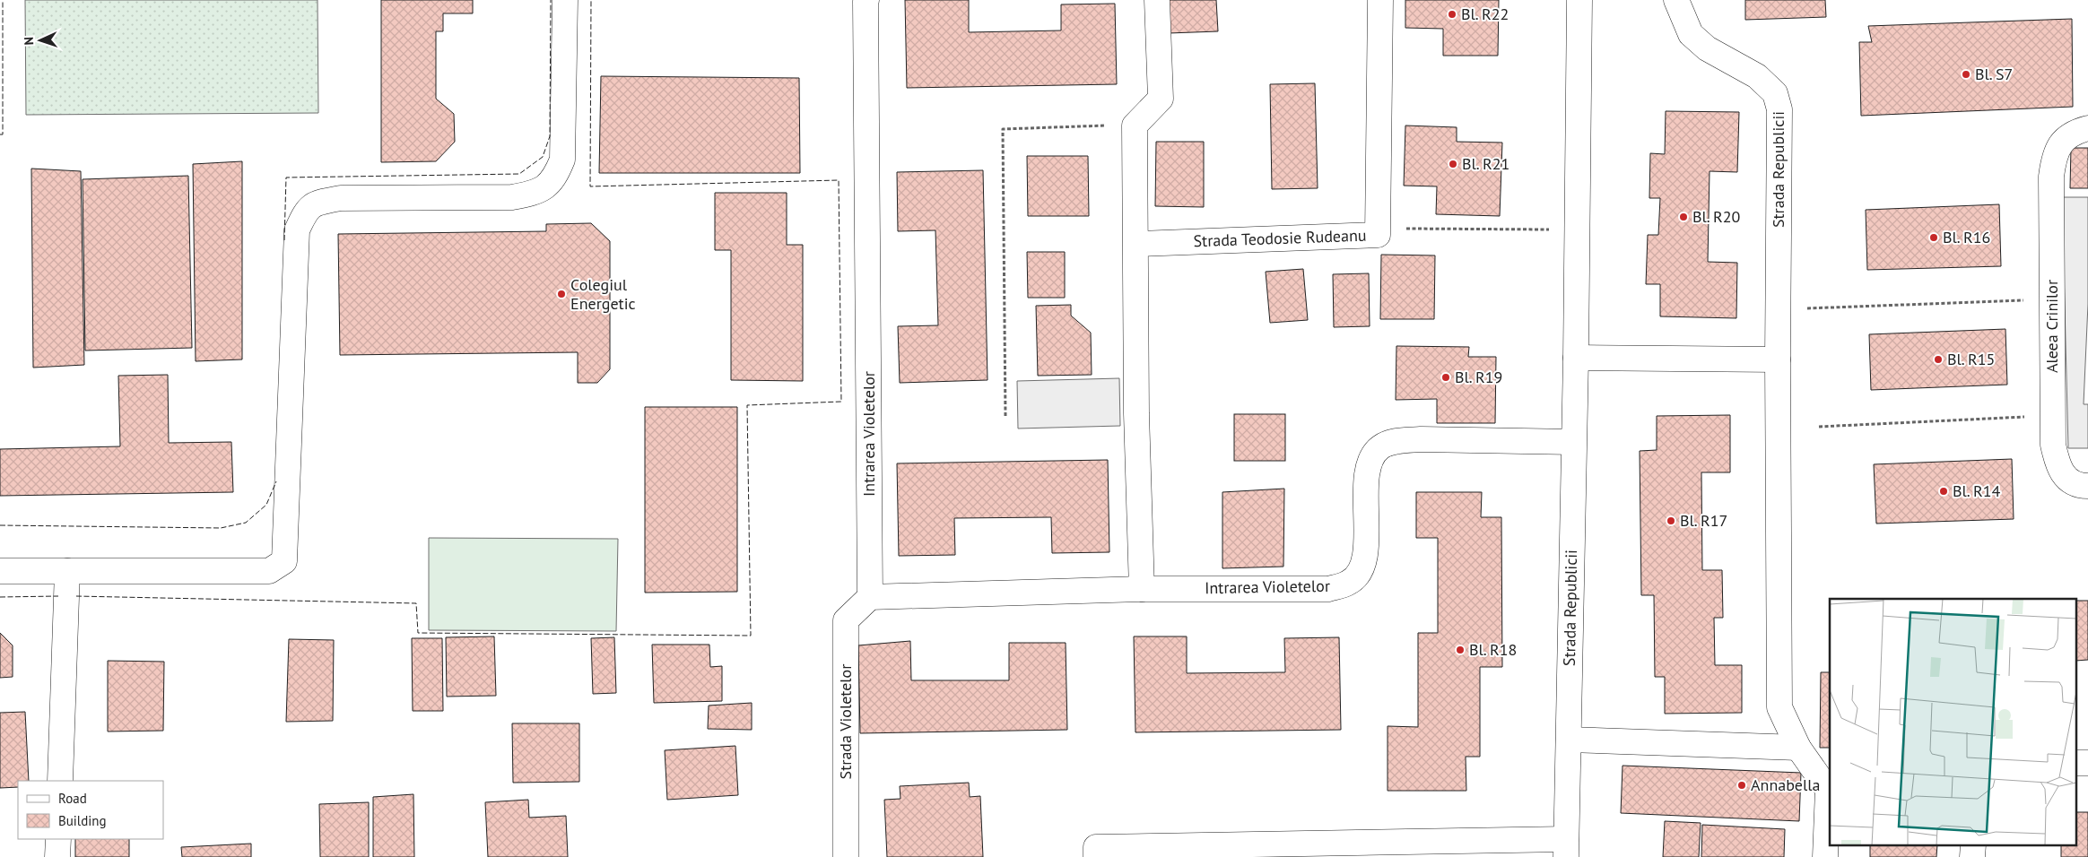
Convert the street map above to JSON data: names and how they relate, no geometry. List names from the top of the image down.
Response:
{
  "streets": {
    "main road": [
      "Strada Republicii",
      "Strada Teodosie Rudeanu",
      "Aleea Crinilor",
      "Intrarea Violetelor",
      "Strada Violetelor"
    ]
  },
  "crossings": [
    ["Strada Republicii", "Intrarea Violetelor"],
    ["Intrarea Violetelor", "Strada Violetelor"]
  ],
  "places": [
    "Bl. R22",
    "Bl. S7",
    "Bl. R21",
    "Bl. R20",
    "Bl. R16",
    "Colegiul Energetic",
    "Bl. R15",
    "Bl. R19",
    "Bl. R14",
    "Bl. R17",
    "Bl. R18",
    "Annabella"
  ],
  "legend": ["Road", "Building"],
  "north": "left"
}
